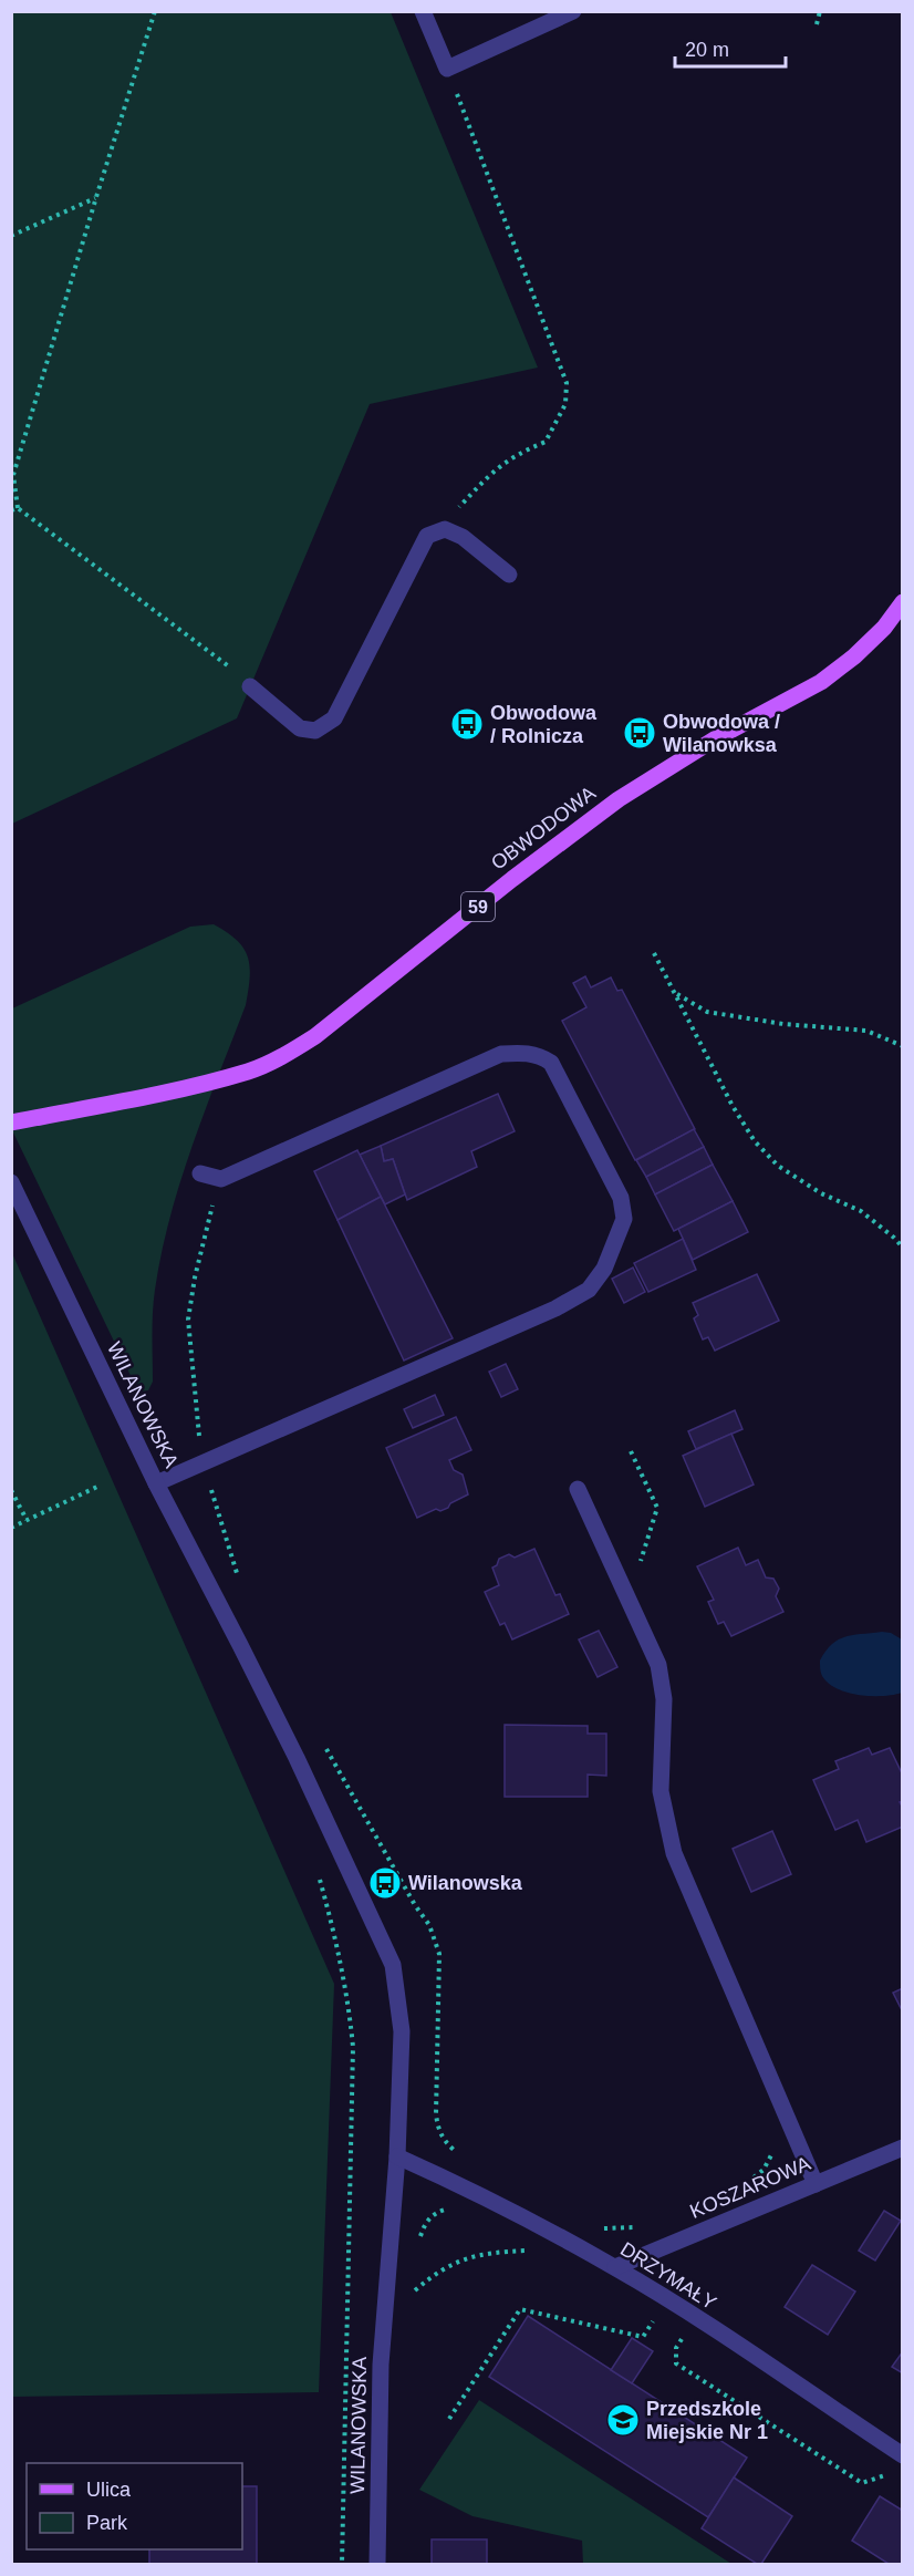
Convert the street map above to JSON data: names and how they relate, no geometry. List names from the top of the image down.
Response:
{
  "streets": {
    "main road": ["OBWODOWA", "59"],
    "street": ["WILANOWSKA", "KOSZAROWA", "DRZYMAŁY"]
  },
  "crossings": [
    ["WILANOWSKA", "DRZYMAŁY"],
    ["KOSZAROWA", "DRZYMAŁY"]
  ],
  "places": {
    "bus stop": ["Obwodowa / Rolnicza", "Obwodowa / Wilanowksa", "Wilanowska"],
    "school or university": ["Przedszkole Miejskie Nr 1"]
  },
  "legend": ["Ulica", "Park"],
  "scale_bar": "20 m"
}
